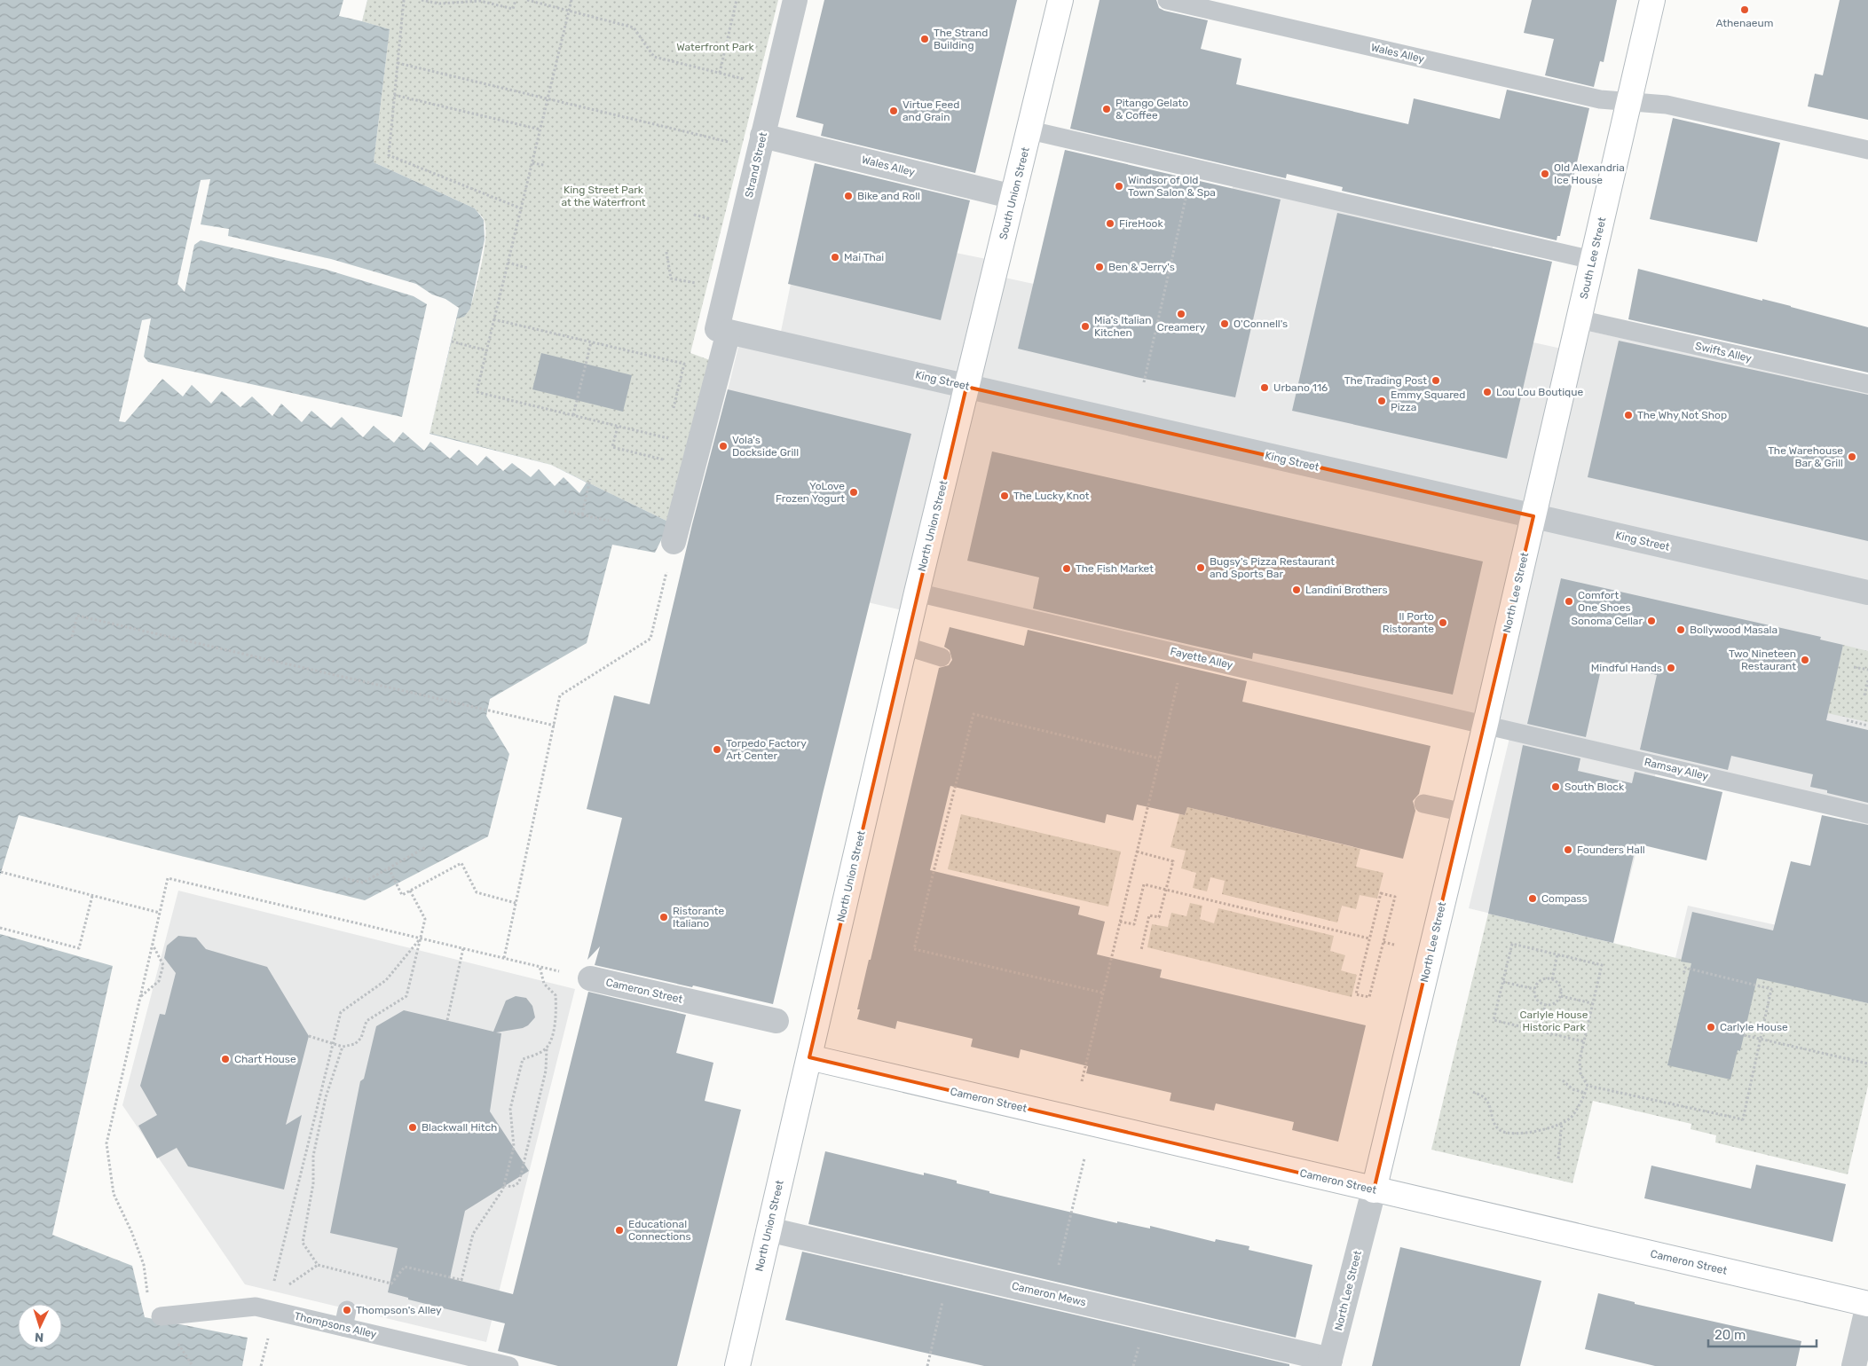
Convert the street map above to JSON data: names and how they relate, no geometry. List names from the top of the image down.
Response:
{
  "streets": {
    "street": [
      "Wales Alley",
      "Strand Street",
      "South Union Street",
      "South Lee Street",
      "King Street",
      "North Union Street",
      "North Lee Street",
      "Cameron Street",
      "Cameron Mews"
    ],
    "lane": [
      "Swifts Alley",
      "Fayette Alley",
      "Ramsay Alley",
      "Thompsons Alley"
    ]
  },
  "crossings": [
    ["Wales Alley", "Strand Street"],
    ["Wales Alley", "South Union Street"],
    ["Wales Alley", "South Lee Street"],
    ["Strand Street", "King Street"],
    ["South Union Street", "King Street"],
    ["South Union Street", "North Union Street"],
    ["South Lee Street", "Swifts Alley"],
    ["South Lee Street", "King Street"],
    ["South Lee Street", "North Lee Street"],
    ["King Street", "North Union Street"],
    ["King Street", "North Lee Street"],
    ["North Union Street", "Fayette Alley"],
    ["North Union Street", "Cameron Street"],
    ["North Union Street", "Cameron Mews"],
    ["North Lee Street", "Fayette Alley"],
    ["North Lee Street", "Ramsay Alley"],
    ["North Lee Street", "Cameron Street"],
    ["North Lee Street", "Cameron Mews"],
    ["Fayette Alley", "Ramsay Alley"]
  ],
  "parks": ["Waterfront Park", "King Street Park at the Waterfront", "Carlyle House Historic Park"],
  "places": [
    "Athenaeum",
    "The Strand Building",
    "Pitango Gelato & Coffee",
    "Virtue Feed and Grain",
    "Old Alexandria Ice House",
    "Windsor of Old Town Salon & Spa",
    "Bike and Roll",
    "FireHook",
    "Mai Thai",
    "Ben & Jerry's",
    "Creamery",
    "O'Connell's",
    "Mia's Italian Kitchen",
    "The Trading Post",
    "Urbano 116",
    "Lou Lou Boutique",
    "Emmy Squared Pizza",
    "The Why Not Shop",
    "Vola's Dockside Grill",
    "The Warehouse Bar & Grill",
    "YoLove Frozen Yogurt",
    "The Lucky Knot",
    "Bugsy's Pizza Restaurant and Sports Bar",
    "The Fish Market",
    "Landini Brothers",
    "Comfort One Shoes",
    "Sonoma Cellar",
    "Il Porto Ristorante",
    "Bollywood Masala",
    "Two Nineteen Restaurant",
    "Mindful Hands",
    "Torpedo Factory Art Center",
    "South Block",
    "Founders Hall",
    "Compass",
    "Ristorante Italiano",
    "Carlyle House",
    "Chart House",
    "Blackwall Hitch",
    "Educational Connections",
    "Thompson's Alley"
  ],
  "scale_bar": "20 m",
  "north": "bottom"
}
